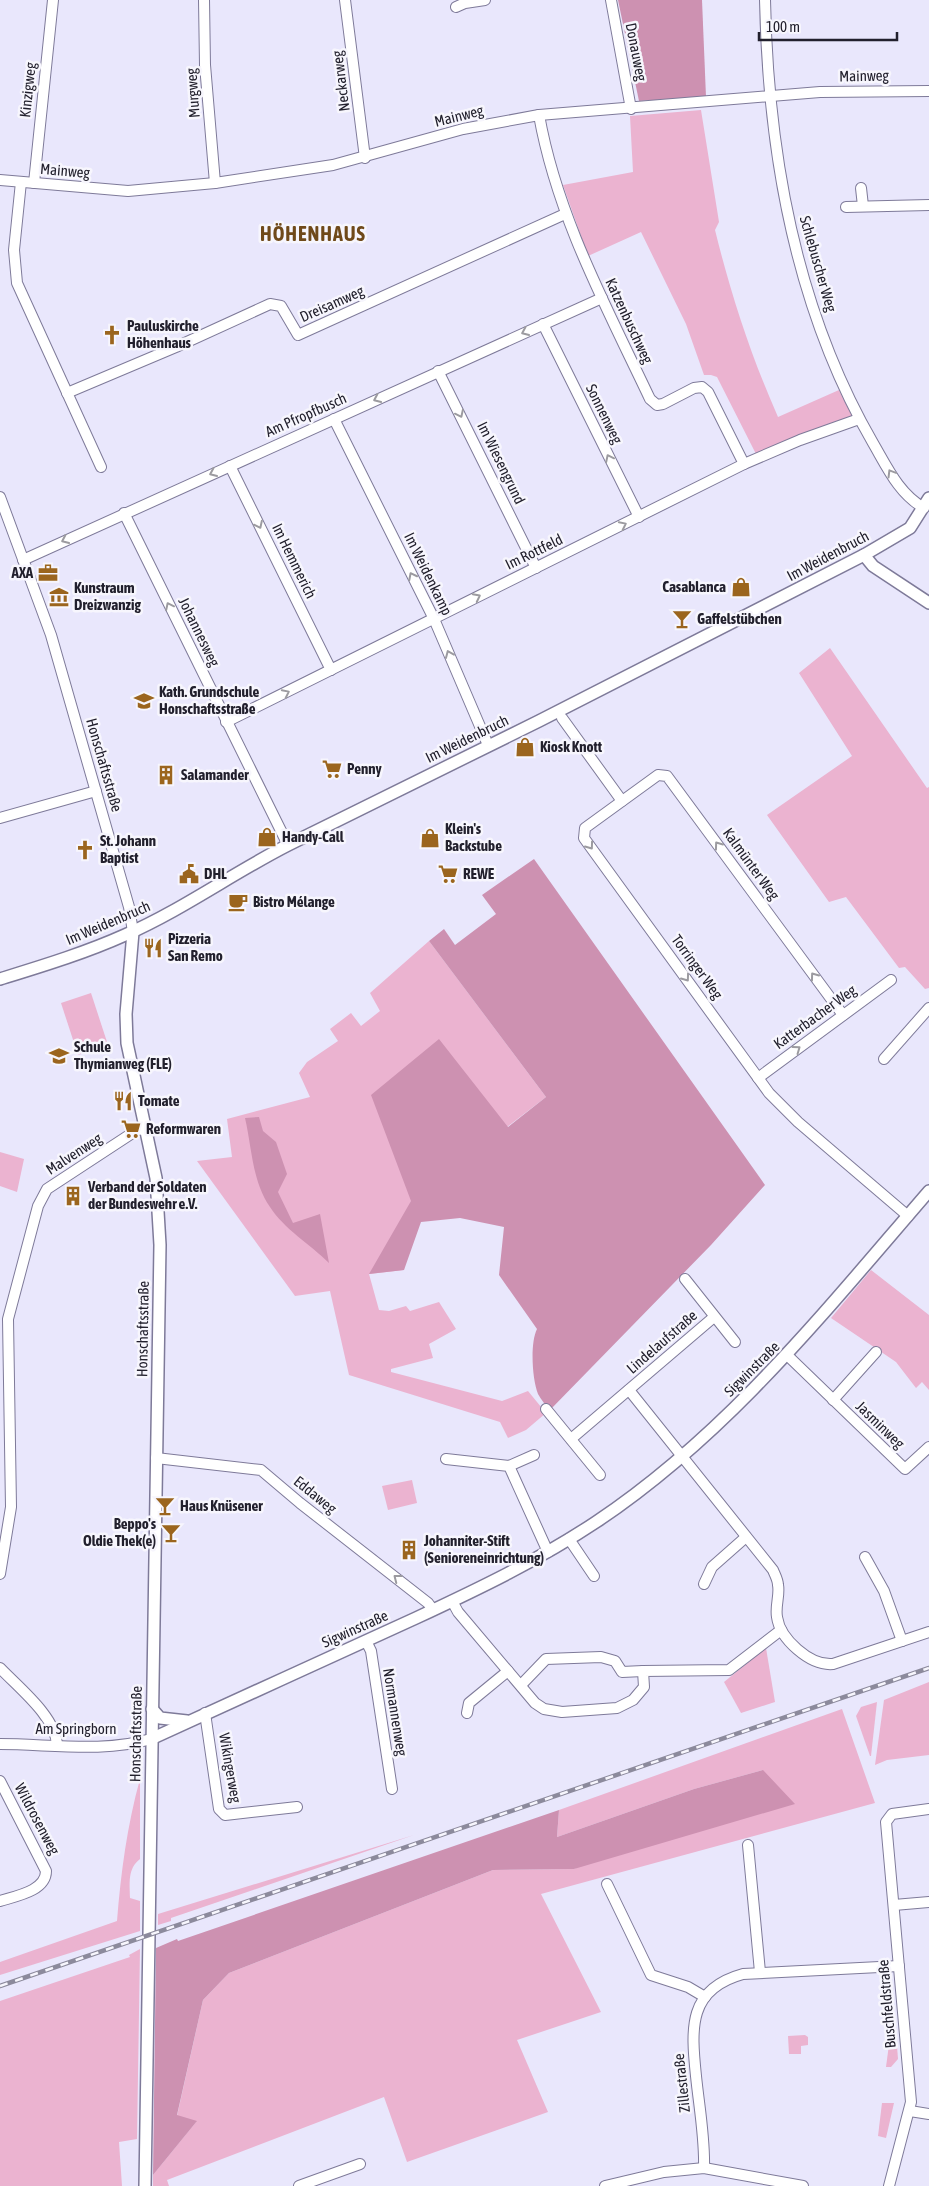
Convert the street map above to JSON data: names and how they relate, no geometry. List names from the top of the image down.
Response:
{
  "streets": {
    "street": [
      "Donauweg",
      "Mainweg",
      "Neckarweg",
      "Kinzigweg",
      "Murgweg",
      "Schlebuscher Weg",
      "Dreisamweg",
      "Katzenbuschweg",
      "Sonnenweg",
      "Am Pfropfbusch",
      "Im Wiesengrund",
      "Im Rottfeld",
      "Im Weidenbruch",
      "Im Hemmerich",
      "Im Weidenkamp",
      "Johannesweg",
      "Honschaftsstraße",
      "Kalmünter Weg",
      "Torringer Weg",
      "Katterbacher Weg",
      "Malvenweg",
      "Lindelaufstraße",
      "Sigwinstraße",
      "Jasminweg",
      "Eddaweg",
      "Normannenweg",
      "Am Springborn",
      "Wikingerweg",
      "Wildrosenweg",
      "Buschfeldstraße",
      "Zillestraße"
    ]
  },
  "crossings": [
    ["Donauweg", "Mainweg"],
    ["Mainweg", "Neckarweg"],
    ["Mainweg", "Kinzigweg"],
    ["Mainweg", "Murgweg"],
    ["Mainweg", "Schlebuscher Weg"],
    ["Mainweg", "Katzenbuschweg"],
    ["Schlebuscher Weg", "Im Rottfeld"],
    ["Schlebuscher Weg", "Im Weidenbruch"],
    ["Dreisamweg", "Katzenbuschweg"],
    ["Katzenbuschweg", "Am Pfropfbusch"],
    ["Katzenbuschweg", "Im Rottfeld"],
    ["Sonnenweg", "Am Pfropfbusch"],
    ["Sonnenweg", "Im Rottfeld"],
    ["Am Pfropfbusch", "Im Wiesengrund"],
    ["Am Pfropfbusch", "Im Hemmerich"],
    ["Am Pfropfbusch", "Im Weidenkamp"],
    ["Am Pfropfbusch", "Johannesweg"],
    ["Am Pfropfbusch", "Honschaftsstraße"],
    ["Im Wiesengrund", "Im Rottfeld"],
    ["Im Rottfeld", "Im Hemmerich"],
    ["Im Rottfeld", "Im Weidenkamp"],
    ["Im Rottfeld", "Johannesweg"],
    ["Im Weidenbruch", "Im Weidenkamp"],
    ["Im Weidenbruch", "Johannesweg"],
    ["Im Weidenbruch", "Honschaftsstraße"],
    ["Honschaftsstraße", "Malvenweg"],
    ["Honschaftsstraße", "Sigwinstraße"],
    ["Honschaftsstraße", "Eddaweg"],
    ["Honschaftsstraße", "Am Springborn"],
    ["Kalmünter Weg", "Torringer Weg"],
    ["Kalmünter Weg", "Katterbacher Weg"],
    ["Torringer Weg", "Katterbacher Weg"],
    ["Torringer Weg", "Sigwinstraße"],
    ["Lindelaufstraße", "Sigwinstraße"],
    ["Sigwinstraße", "Jasminweg"],
    ["Sigwinstraße", "Eddaweg"],
    ["Sigwinstraße", "Normannenweg"],
    ["Sigwinstraße", "Am Springborn"],
    ["Sigwinstraße", "Wikingerweg"],
    ["Buschfeldstraße", "Zillestraße"]
  ],
  "one_way": [
    "Sonnenweg",
    "Am Pfropfbusch",
    "Im Wiesengrund",
    "Im Rottfeld",
    "Im Hemmerich",
    "Im Weidenkamp",
    "Johannesweg",
    "Kalmünter Weg",
    "Torringer Weg",
    "Katterbacher Weg",
    "Eddaweg"
  ],
  "districts": ["HÖHENHAUS"],
  "places": {
    "church": ["Pauluskirche Höhenhaus", "St. Johann Baptist"],
    "office": ["AXA"],
    "shop": [
      "Casablanca",
      "Kiosk Knott",
      "Handy-Call",
      "Klein's Backstube"
    ],
    "museum": ["Kunstraum Dreizwanzig"],
    "bar": ["Gaffelstübchen", "Haus Knüsener", "Beppo's Oldie Thek(e)"],
    "school or university": ["Kath. Grundschule Honschaftsstraße", "Schule Thymianweg (FLE)"],
    "supermarket": ["Penny", "REWE", "Reformwaren"],
    "building": ["Salamander", "Verband der Soldaten der Bundeswehr e.V.", "Johanniter-Stift (Senioreneinrichtung)"],
    "public building": ["DHL"],
    "cafe": ["Bistro Mélange"],
    "restaurant": ["Pizzeria San Remo", "Tomate"]
  },
  "scale_bar": "100 m"
}
